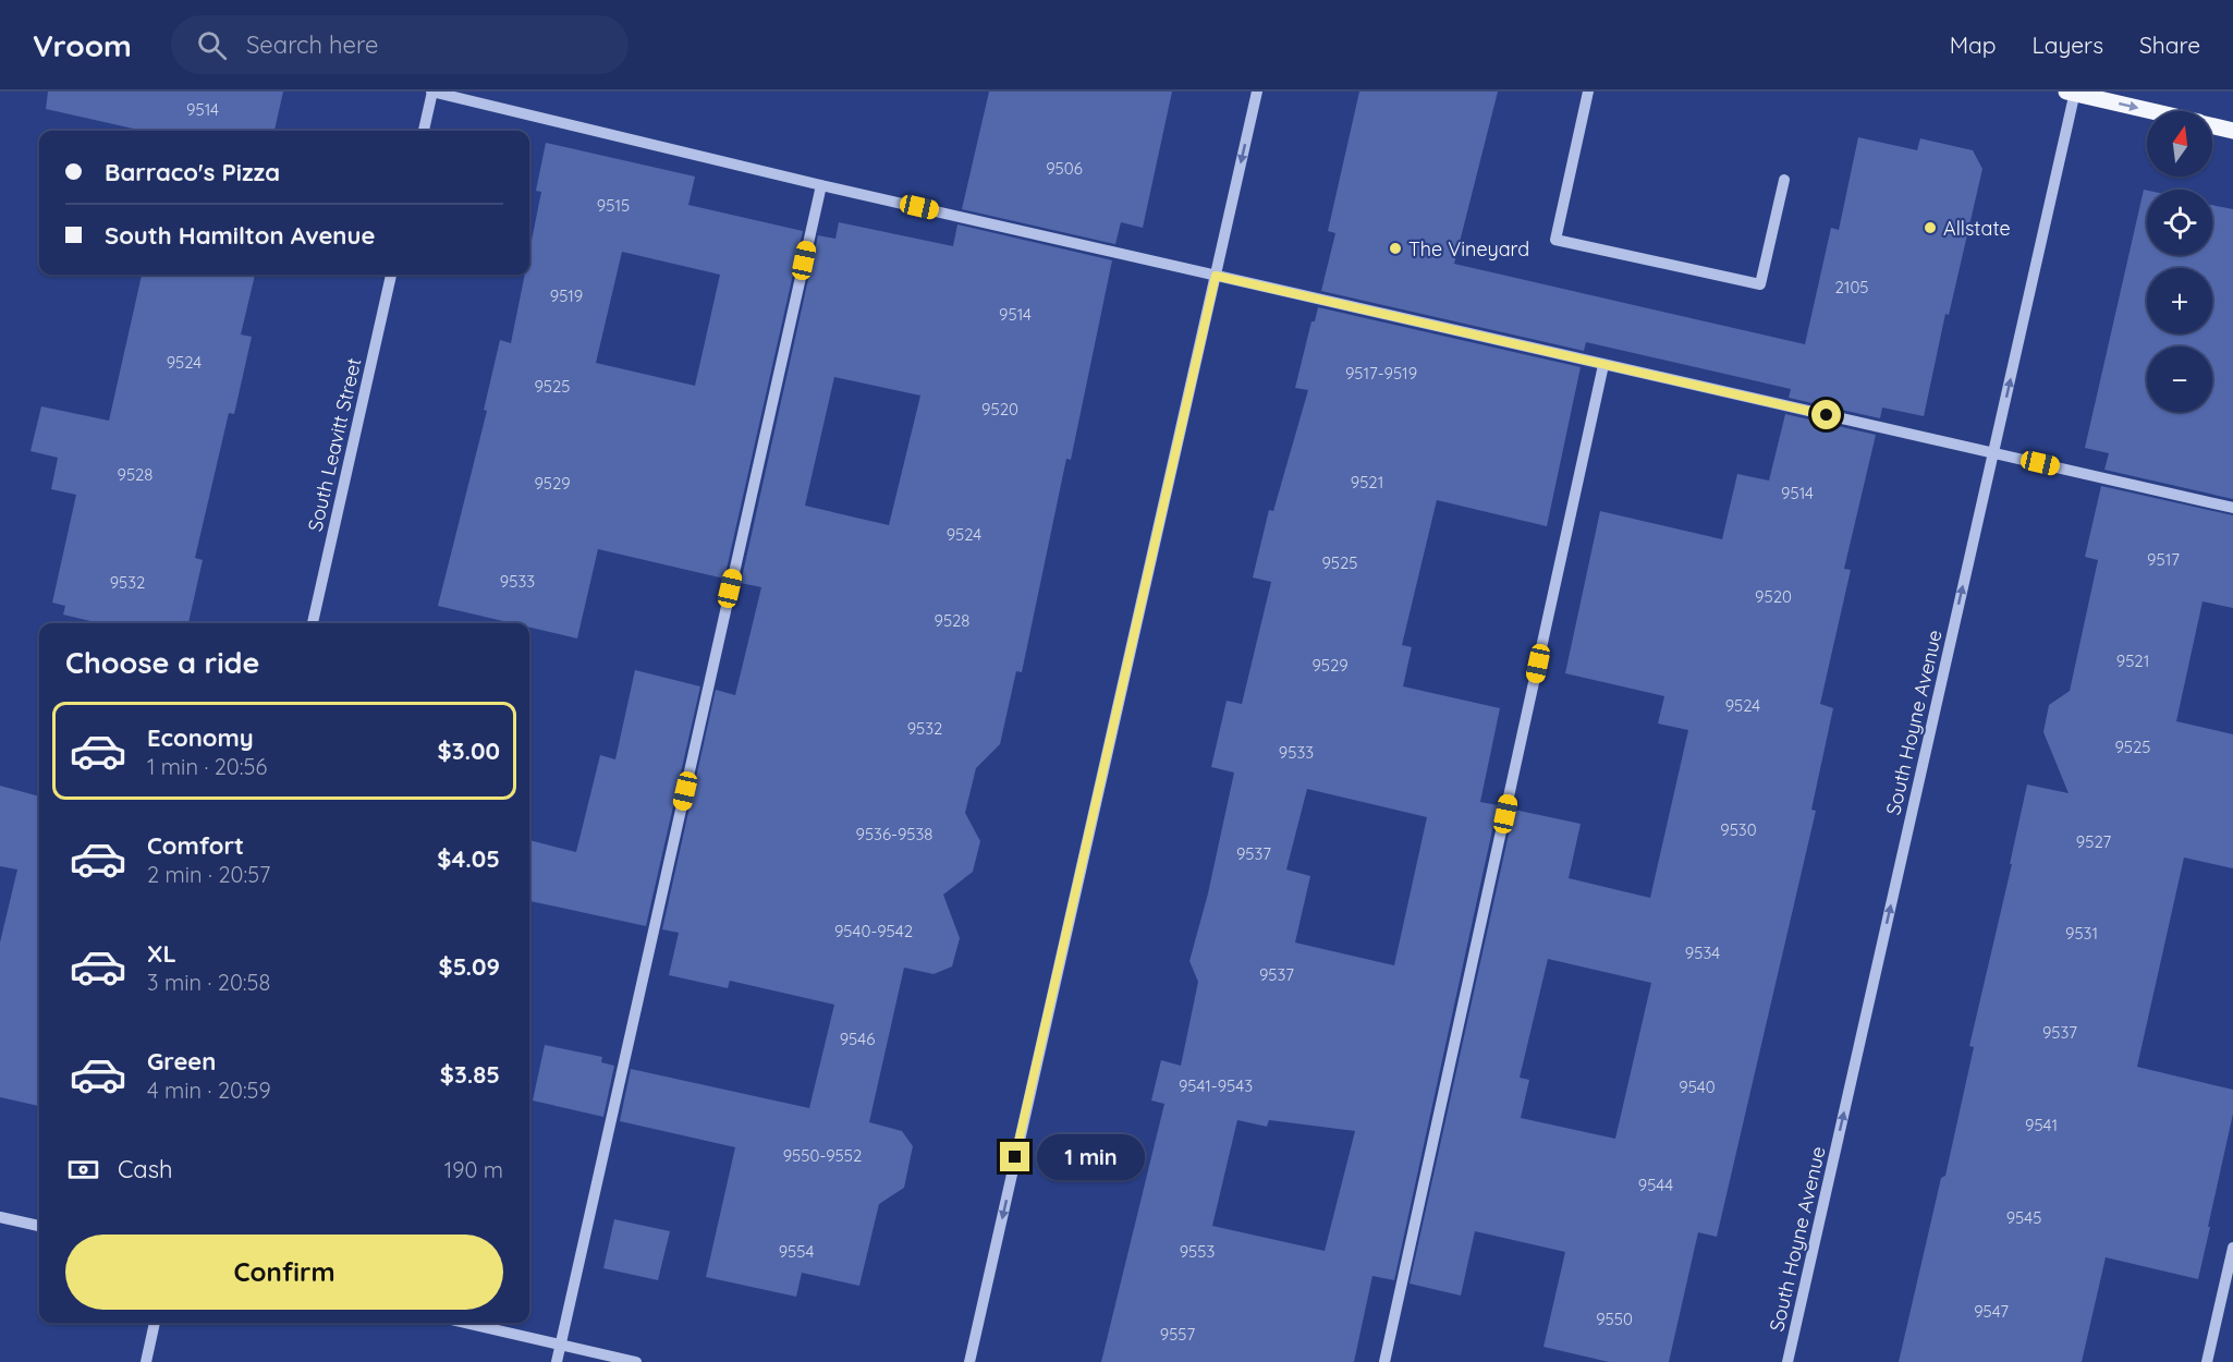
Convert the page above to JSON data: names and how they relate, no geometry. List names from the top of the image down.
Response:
{
  "streets": {
    "street": ["South Leavitt Street", "South Hoyne Avenue"]
  },
  "one_way": ["South Hoyne Avenue"],
  "places": ["Allstate", "The Vineyard"],
  "house_numbers": [
    "9514",
    "9506",
    "9515",
    "2105",
    "9519",
    "9514",
    "9524",
    "9517-9519",
    "9525",
    "9520",
    "9528",
    "9521",
    "9529",
    "9514",
    "9524",
    "9517",
    "9525",
    "9533",
    "9532",
    "9520",
    "9528",
    "9521",
    "9529",
    "9524",
    "9532",
    "9525",
    "9533",
    "9530",
    "9536-9538",
    "9527",
    "9537",
    "9540-9542",
    "9531",
    "9534",
    "9537",
    "9537",
    "9546",
    "9541-9543",
    "9540",
    "9541",
    "9550-9552",
    "9544",
    "9545",
    "9554",
    "9553",
    "9547",
    "9550",
    "9557"
  ],
  "north": "top",
  "page": {
    "header": "Vroom",
    "search": "Search here",
    "nav": ["Map", "Layers", "Share"],
    "map_buttons": ["+", "−"],
    "banner": ["Barraco's Pizza", "South Hamilton Avenue"],
    "heading": "Choose a ride",
    "list": [
      {
        "name": "Economy",
        "note": "1 min · 20:56",
        "value": "$3.00"
      },
      {
        "name": "Comfort",
        "note": "2 min · 20:57",
        "value": "$4.05"
      },
      {
        "name": "XL",
        "note": "3 min · 20:58",
        "value": "$5.09"
      },
      {
        "name": "Green",
        "note": "4 min · 20:59",
        "value": "$3.85"
      }
    ],
    "pay": ["Cash", "190 m"],
    "bubble": "1 min",
    "buttons": "Confirm"
  }
}
